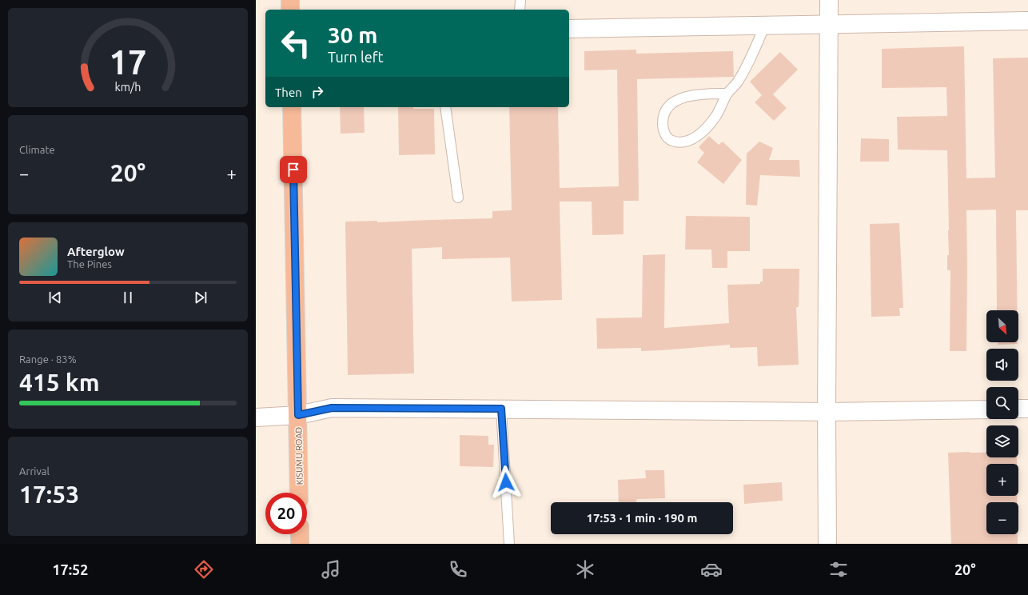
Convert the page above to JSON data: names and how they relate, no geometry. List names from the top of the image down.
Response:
{
  "streets": {
    "highway": ["KISUMU ROAD"]
  },
  "north": "bottom right",
  "page": {
    "turn": ["30 m", "Turn left"],
    "then": "Then",
    "tile": [
      "Climate",
      ["Range · 83%", "415 km"],
      ["Arrival", "17:53"]
    ],
    "heat": ["−", "20°", "+"],
    "song": ["Afterglow", "The Pines"],
    "map_buttons": ["+", "−"],
    "limit": "20",
    "trip": "17:53 · 1 min · 190 m",
    "tabs": ["17:52", "20°"],
    "gauge": ["17", "km/h"]
  }
}
